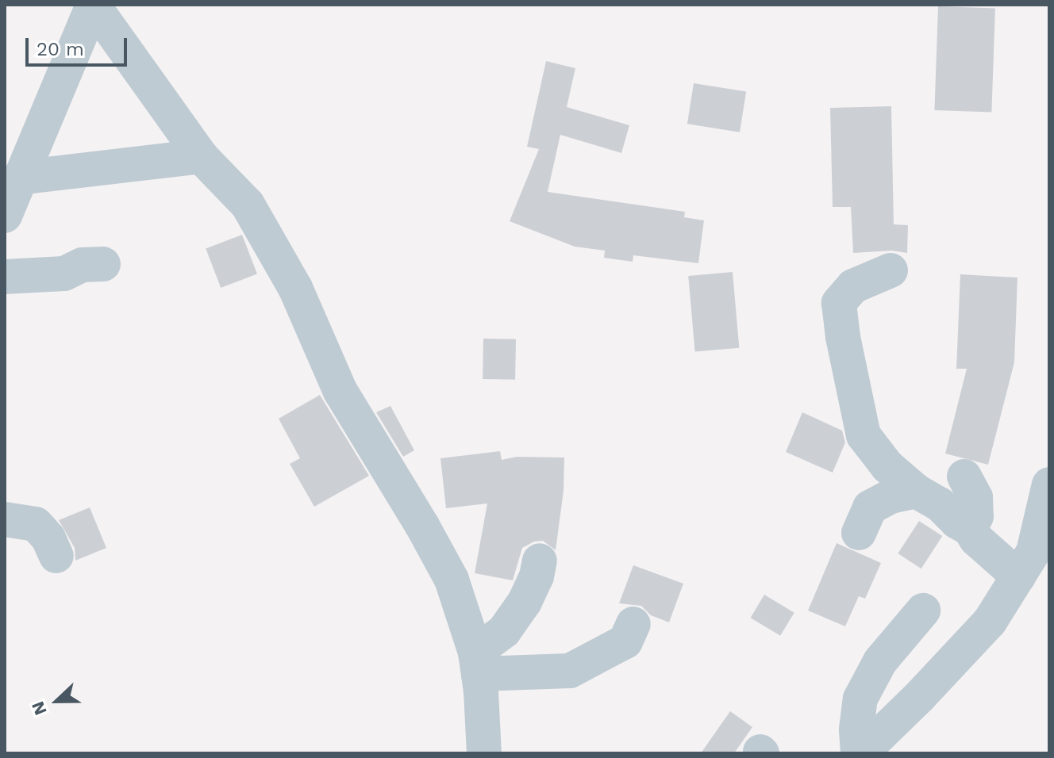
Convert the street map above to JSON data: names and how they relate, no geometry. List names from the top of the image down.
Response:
{
  "scale_bar": "20 m",
  "north": "left"
}
